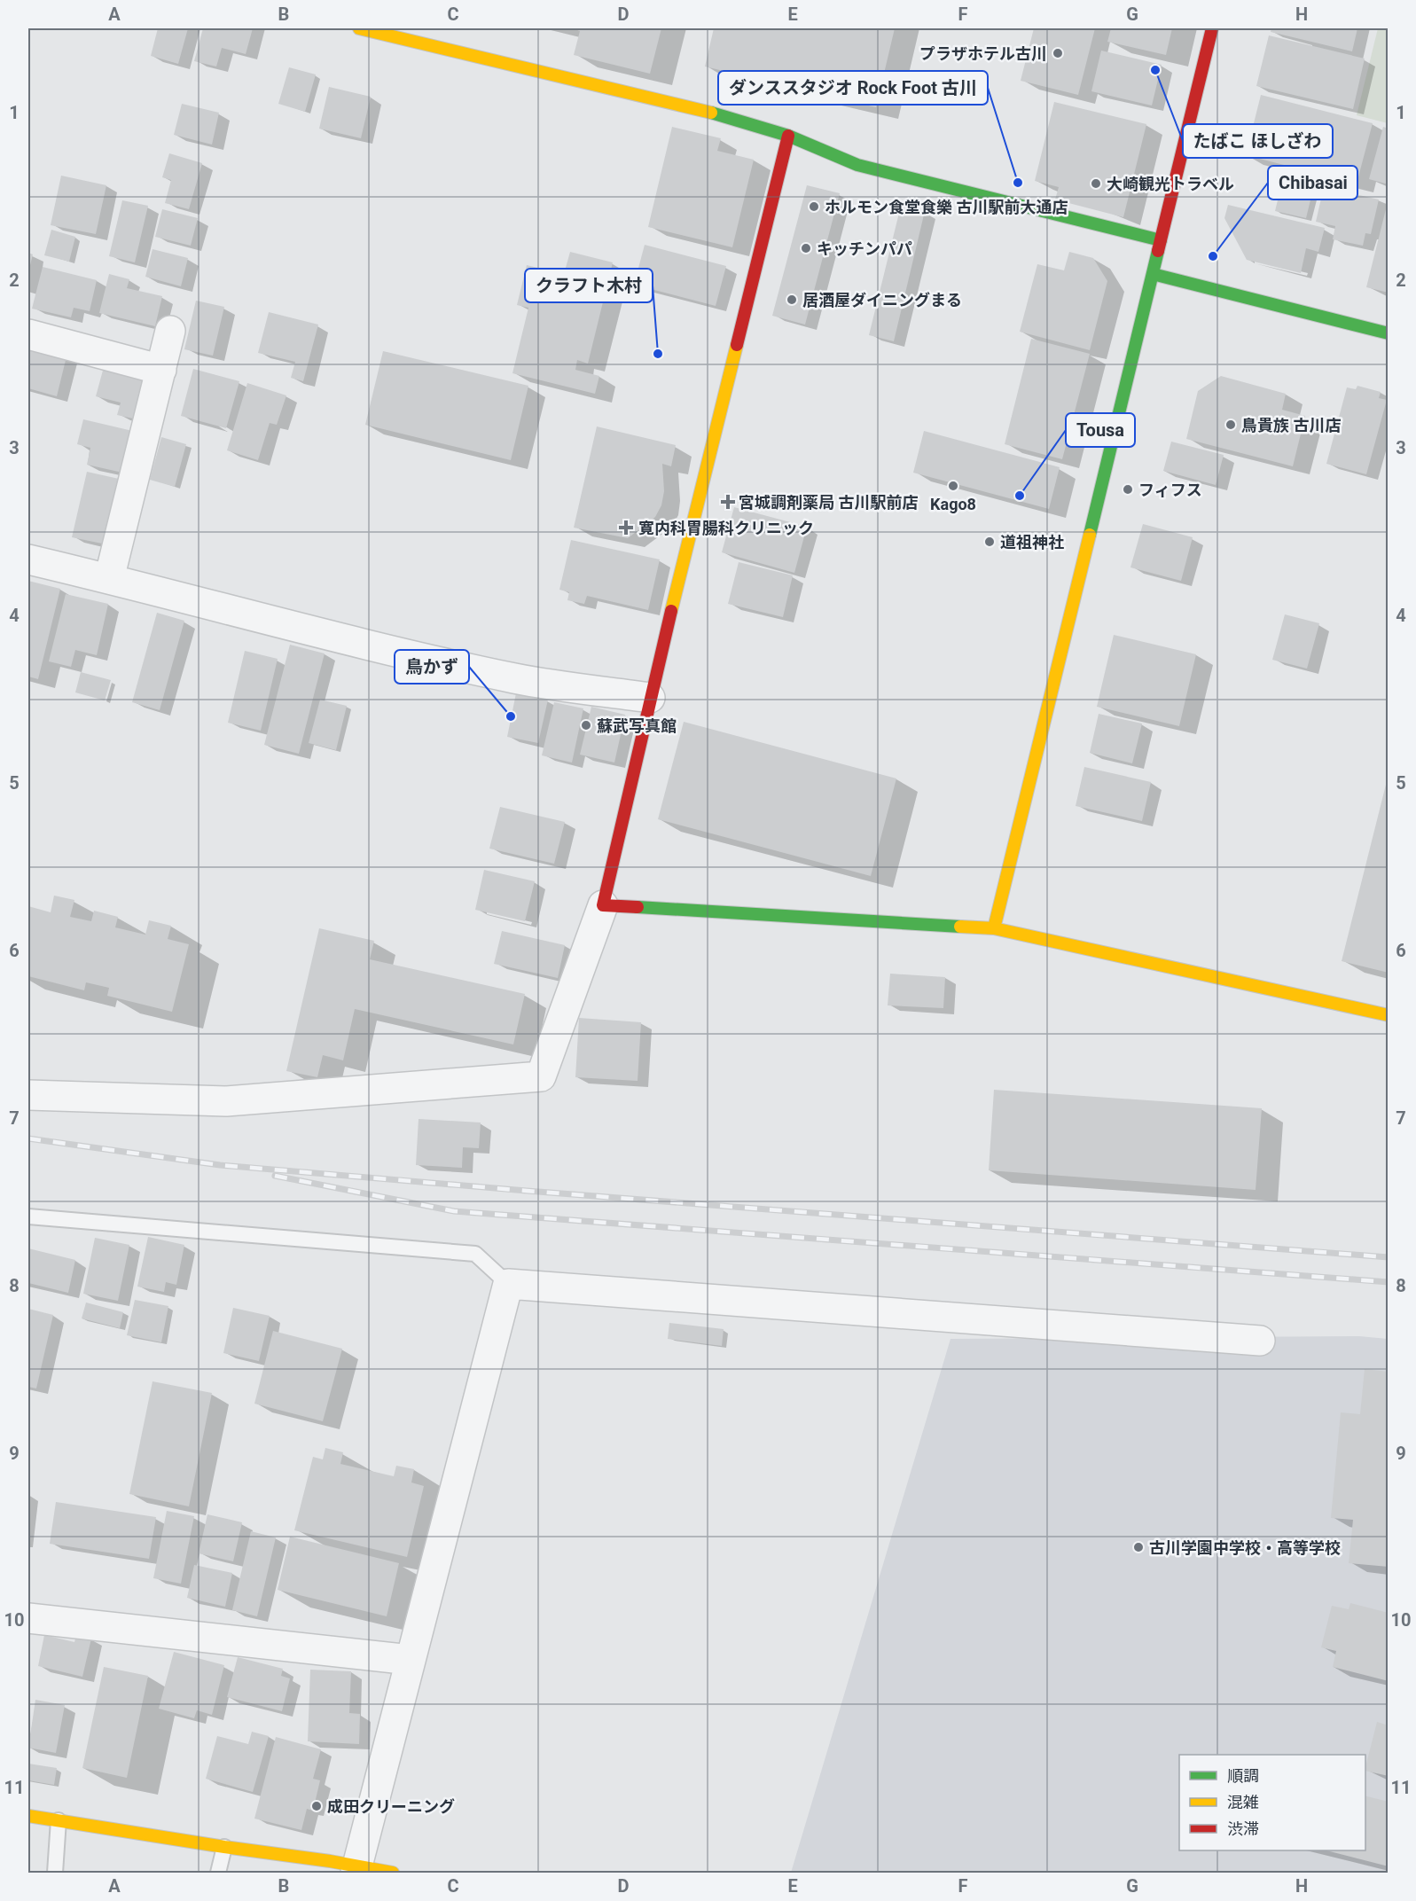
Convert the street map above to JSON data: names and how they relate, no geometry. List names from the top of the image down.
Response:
{
  "places": {
    "other": [
      "プラザホテル古川",
      "たばこ ほしざわ",
      "ダンススタジオ Rock Foot 古川",
      "大崎観光トラベル",
      "ホルモン食堂食樂 古川駅前大通店",
      "キッチンパパ",
      "Chibasai",
      "居酒屋ダイニングまる",
      "クラフト木村",
      "鳥貴族 古川店",
      "Kago8",
      "フィフス",
      "Tousa",
      "道祖神社",
      "鳥かず",
      "蘇武写真館",
      "古川学園中学校・高等学校",
      "成田クリーニング"
    ],
    "health": ["宮城調剤薬局 古川駅前店", "寛内科胃腸科クリニック"]
  },
  "legend": ["順調", "混雑", "渋滞"],
  "grid": {
    "columns": [
      "A",
      "B",
      "C",
      "D",
      "E",
      "F",
      "G",
      "H"
    ],
    "rows": [
      "1",
      "2",
      "3",
      "4",
      "5",
      "6",
      "7",
      "8",
      "9",
      "10",
      "11"
    ]
  }
}
